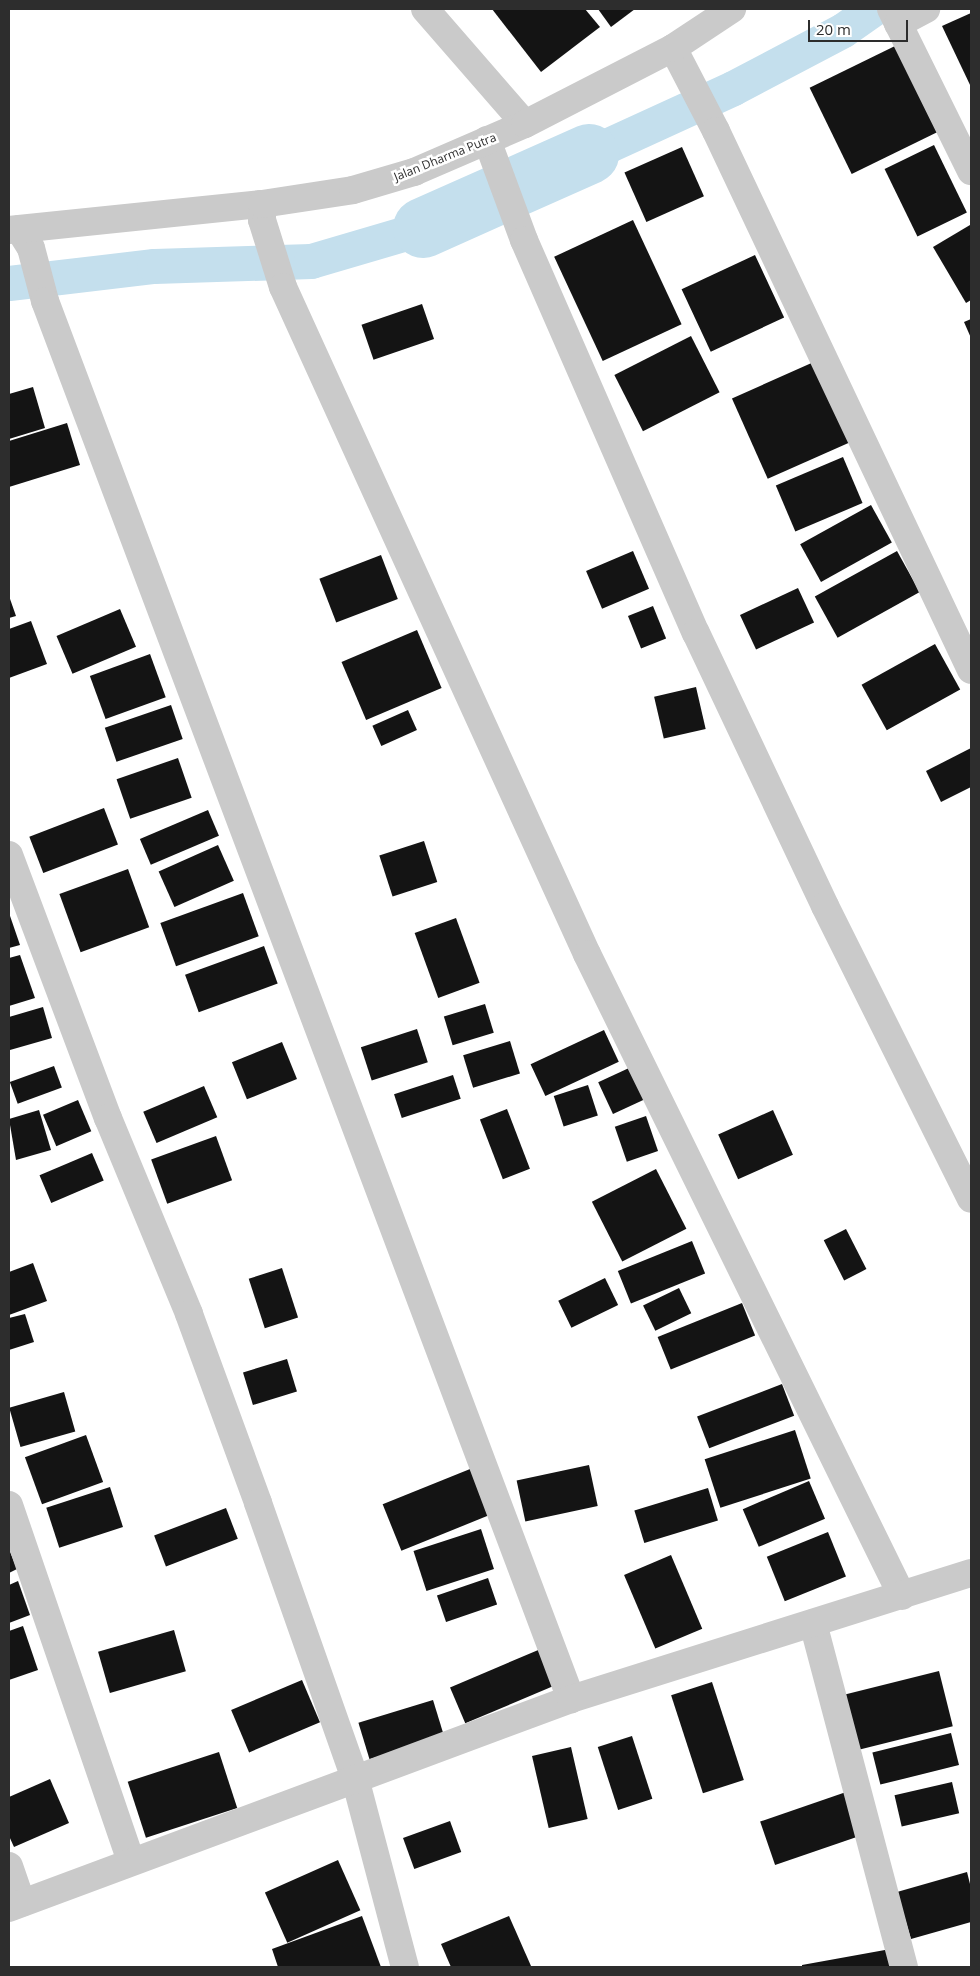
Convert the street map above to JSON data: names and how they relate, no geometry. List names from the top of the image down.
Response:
{
  "streets": {
    "street": ["Jalan Dharma Putra"]
  },
  "scale_bar": "20 m"
}
